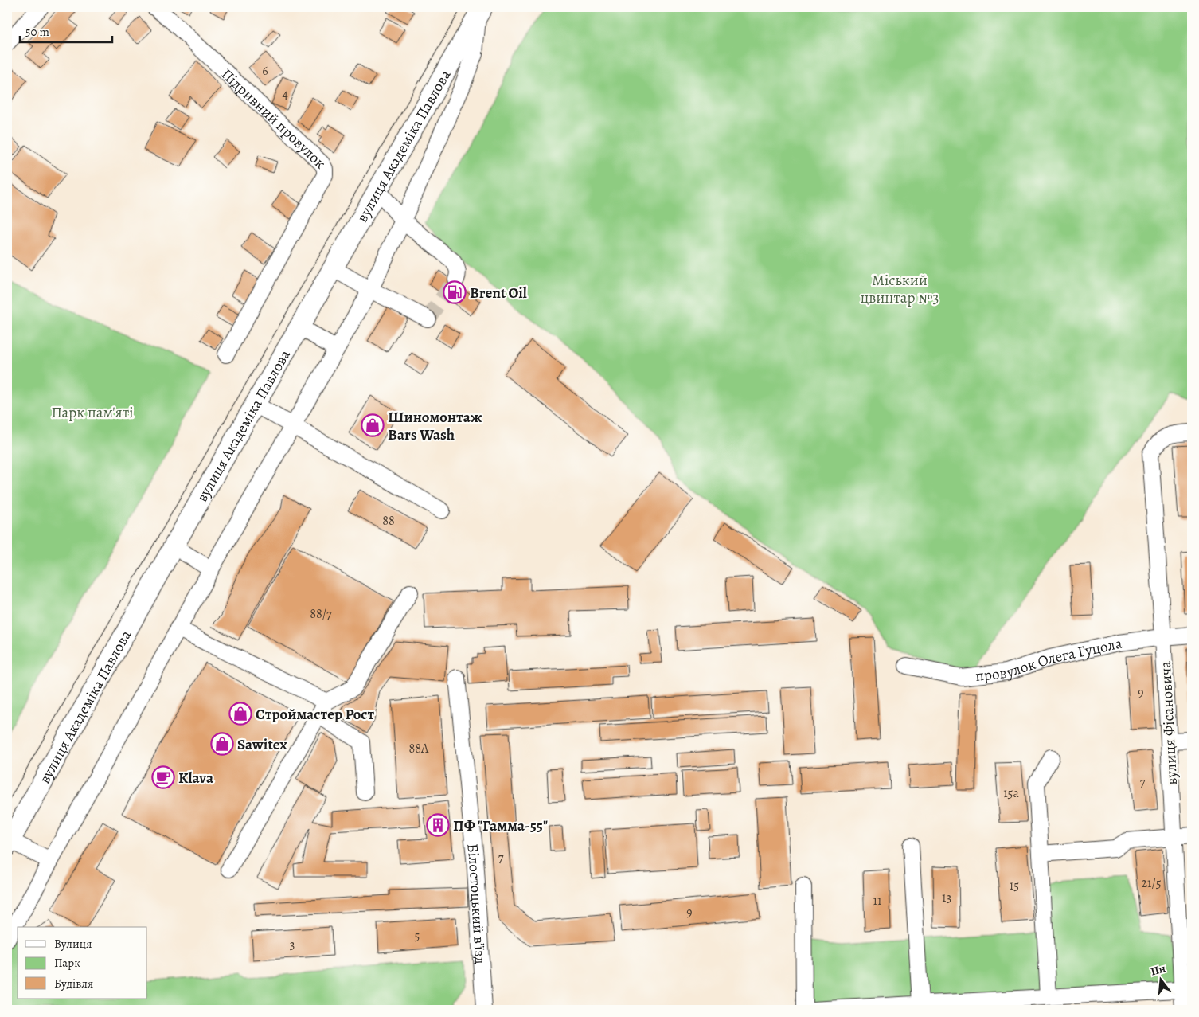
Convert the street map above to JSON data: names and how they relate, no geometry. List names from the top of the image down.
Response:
{
  "streets": {
    "main road": ["вулиця Академіка Павлова"],
    "street": [
      "Підривний провулок",
      "провулок Олега Гуцола",
      "вулиця Фісановича",
      "Білостоцький в’їзд"
    ]
  },
  "crossings": [
    ["провулок Олега Гуцола", "вулиця Фісановича"]
  ],
  "parks": ["Міський цвинтар №3", "Парк пам'яті"],
  "places": {
    "fuel station": ["Brent Oil"],
    "shop": ["Шиномонтаж Bars Wash", "Строймастер Рост", "Sawitex"],
    "cafe": ["Klava"],
    "building": ["ПФ \"Гамма-55\""]
  },
  "house_numbers": [
    "6",
    "4",
    "88",
    "88/7",
    "9",
    "88А",
    "7",
    "15а",
    "7",
    "21/5",
    "15",
    "13",
    "11",
    "9",
    "5",
    "3"
  ],
  "legend": ["Вулиця", "Парк", "Будівля"],
  "scale_bar": "50 m",
  "north": "top"
}
